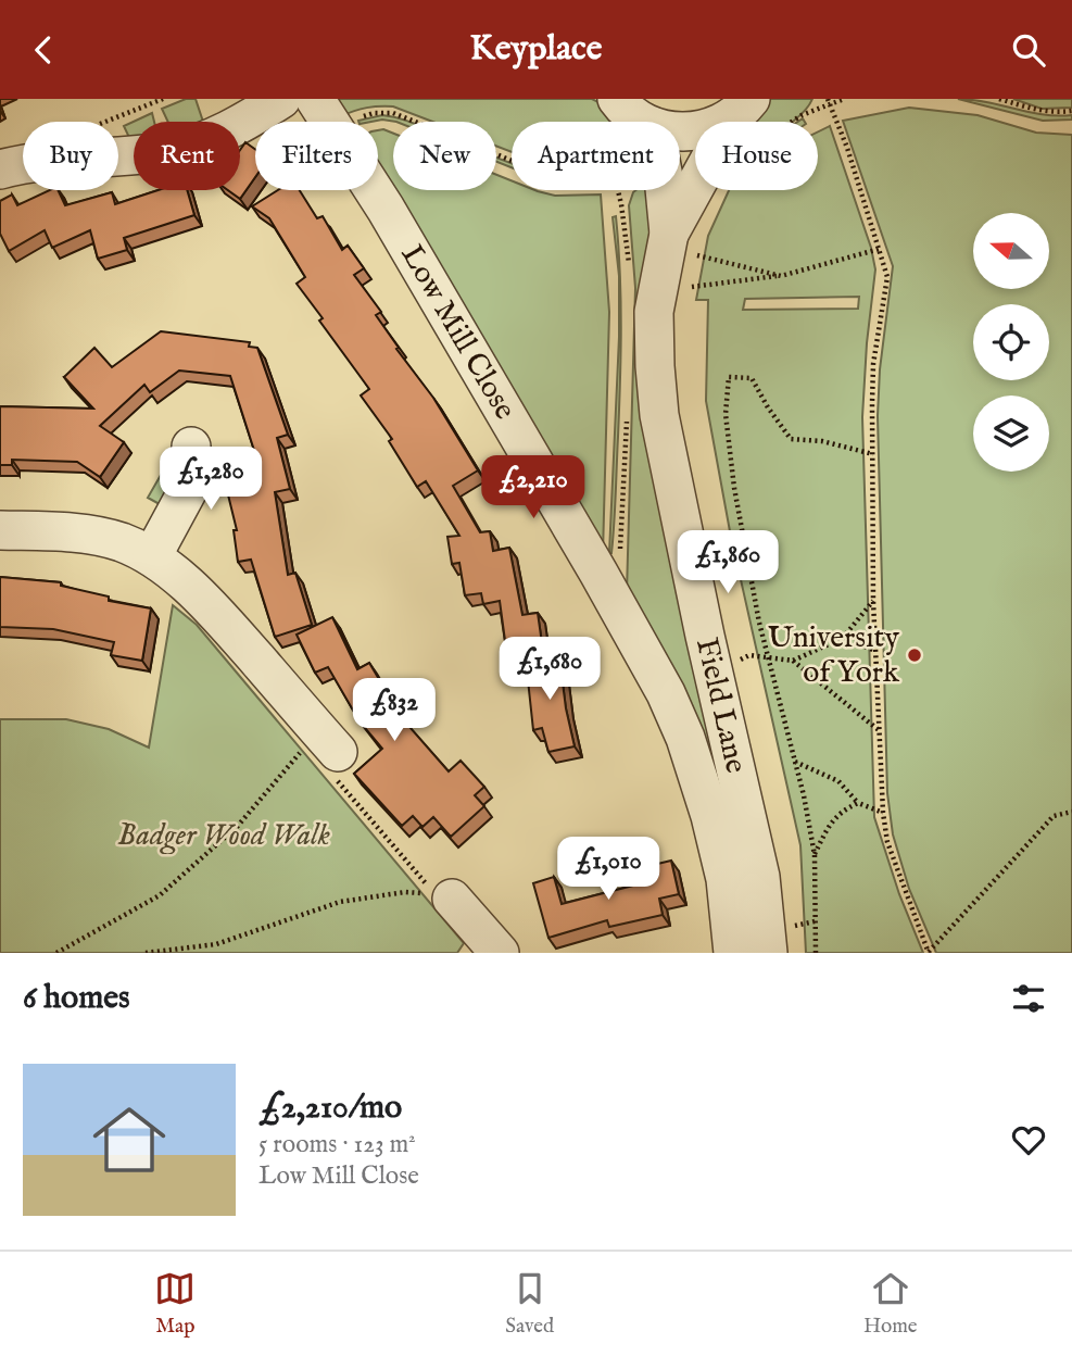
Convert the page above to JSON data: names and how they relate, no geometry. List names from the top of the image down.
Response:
{
  "streets": {
    "street": ["Low Mill Close", "Field Lane"]
  },
  "parks": ["Badger Wood Walk"],
  "places": ["University of York"],
  "north": "left",
  "page": {
    "header": "Keyplace",
    "chip": [
      "Buy",
      "Rent",
      "Filters",
      "New",
      "Apartment",
      "House"
    ],
    "price": [
      "£1,280",
      "£2,210",
      "£1,860",
      "£1,680",
      "£832",
      "£1,010"
    ],
    "heading": "6 homes",
    "list": [
      {
        "name": "£2,210/mo",
        "note": "5 rooms · 123 m² · Low Mill Close"
      }
    ],
    "tabs": ["Map", "Saved", "Home"]
  }
}
